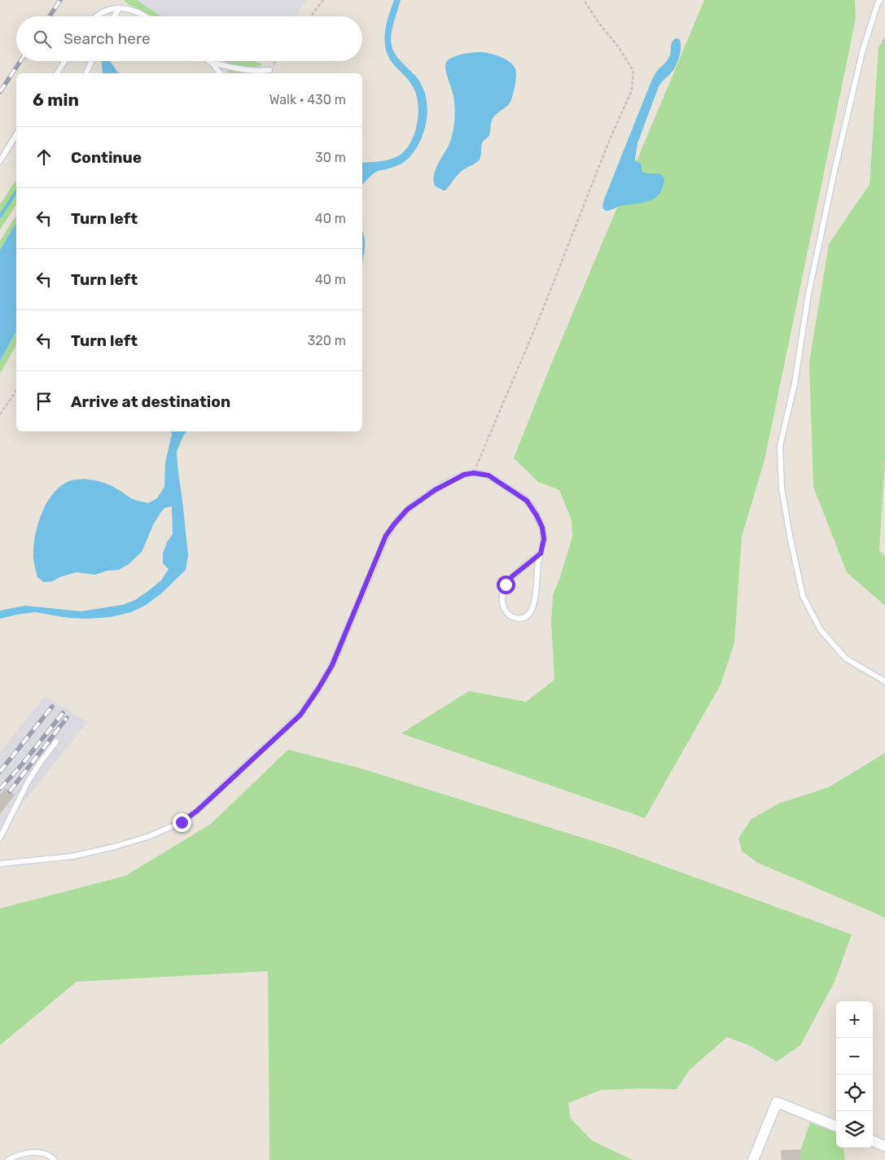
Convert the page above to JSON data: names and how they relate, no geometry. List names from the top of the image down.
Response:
{
  "page": {
    "search": "Search here",
    "heading": ["6 min", "Walk · 430 m"],
    "list": [
      ["Continue", "30 m"],
      ["Turn left", "40 m"],
      ["Turn left", "40 m"],
      ["Turn left", "320 m"],
      "Arrive at destination"
    ],
    "map_buttons": ["+", "−"]
  }
}
